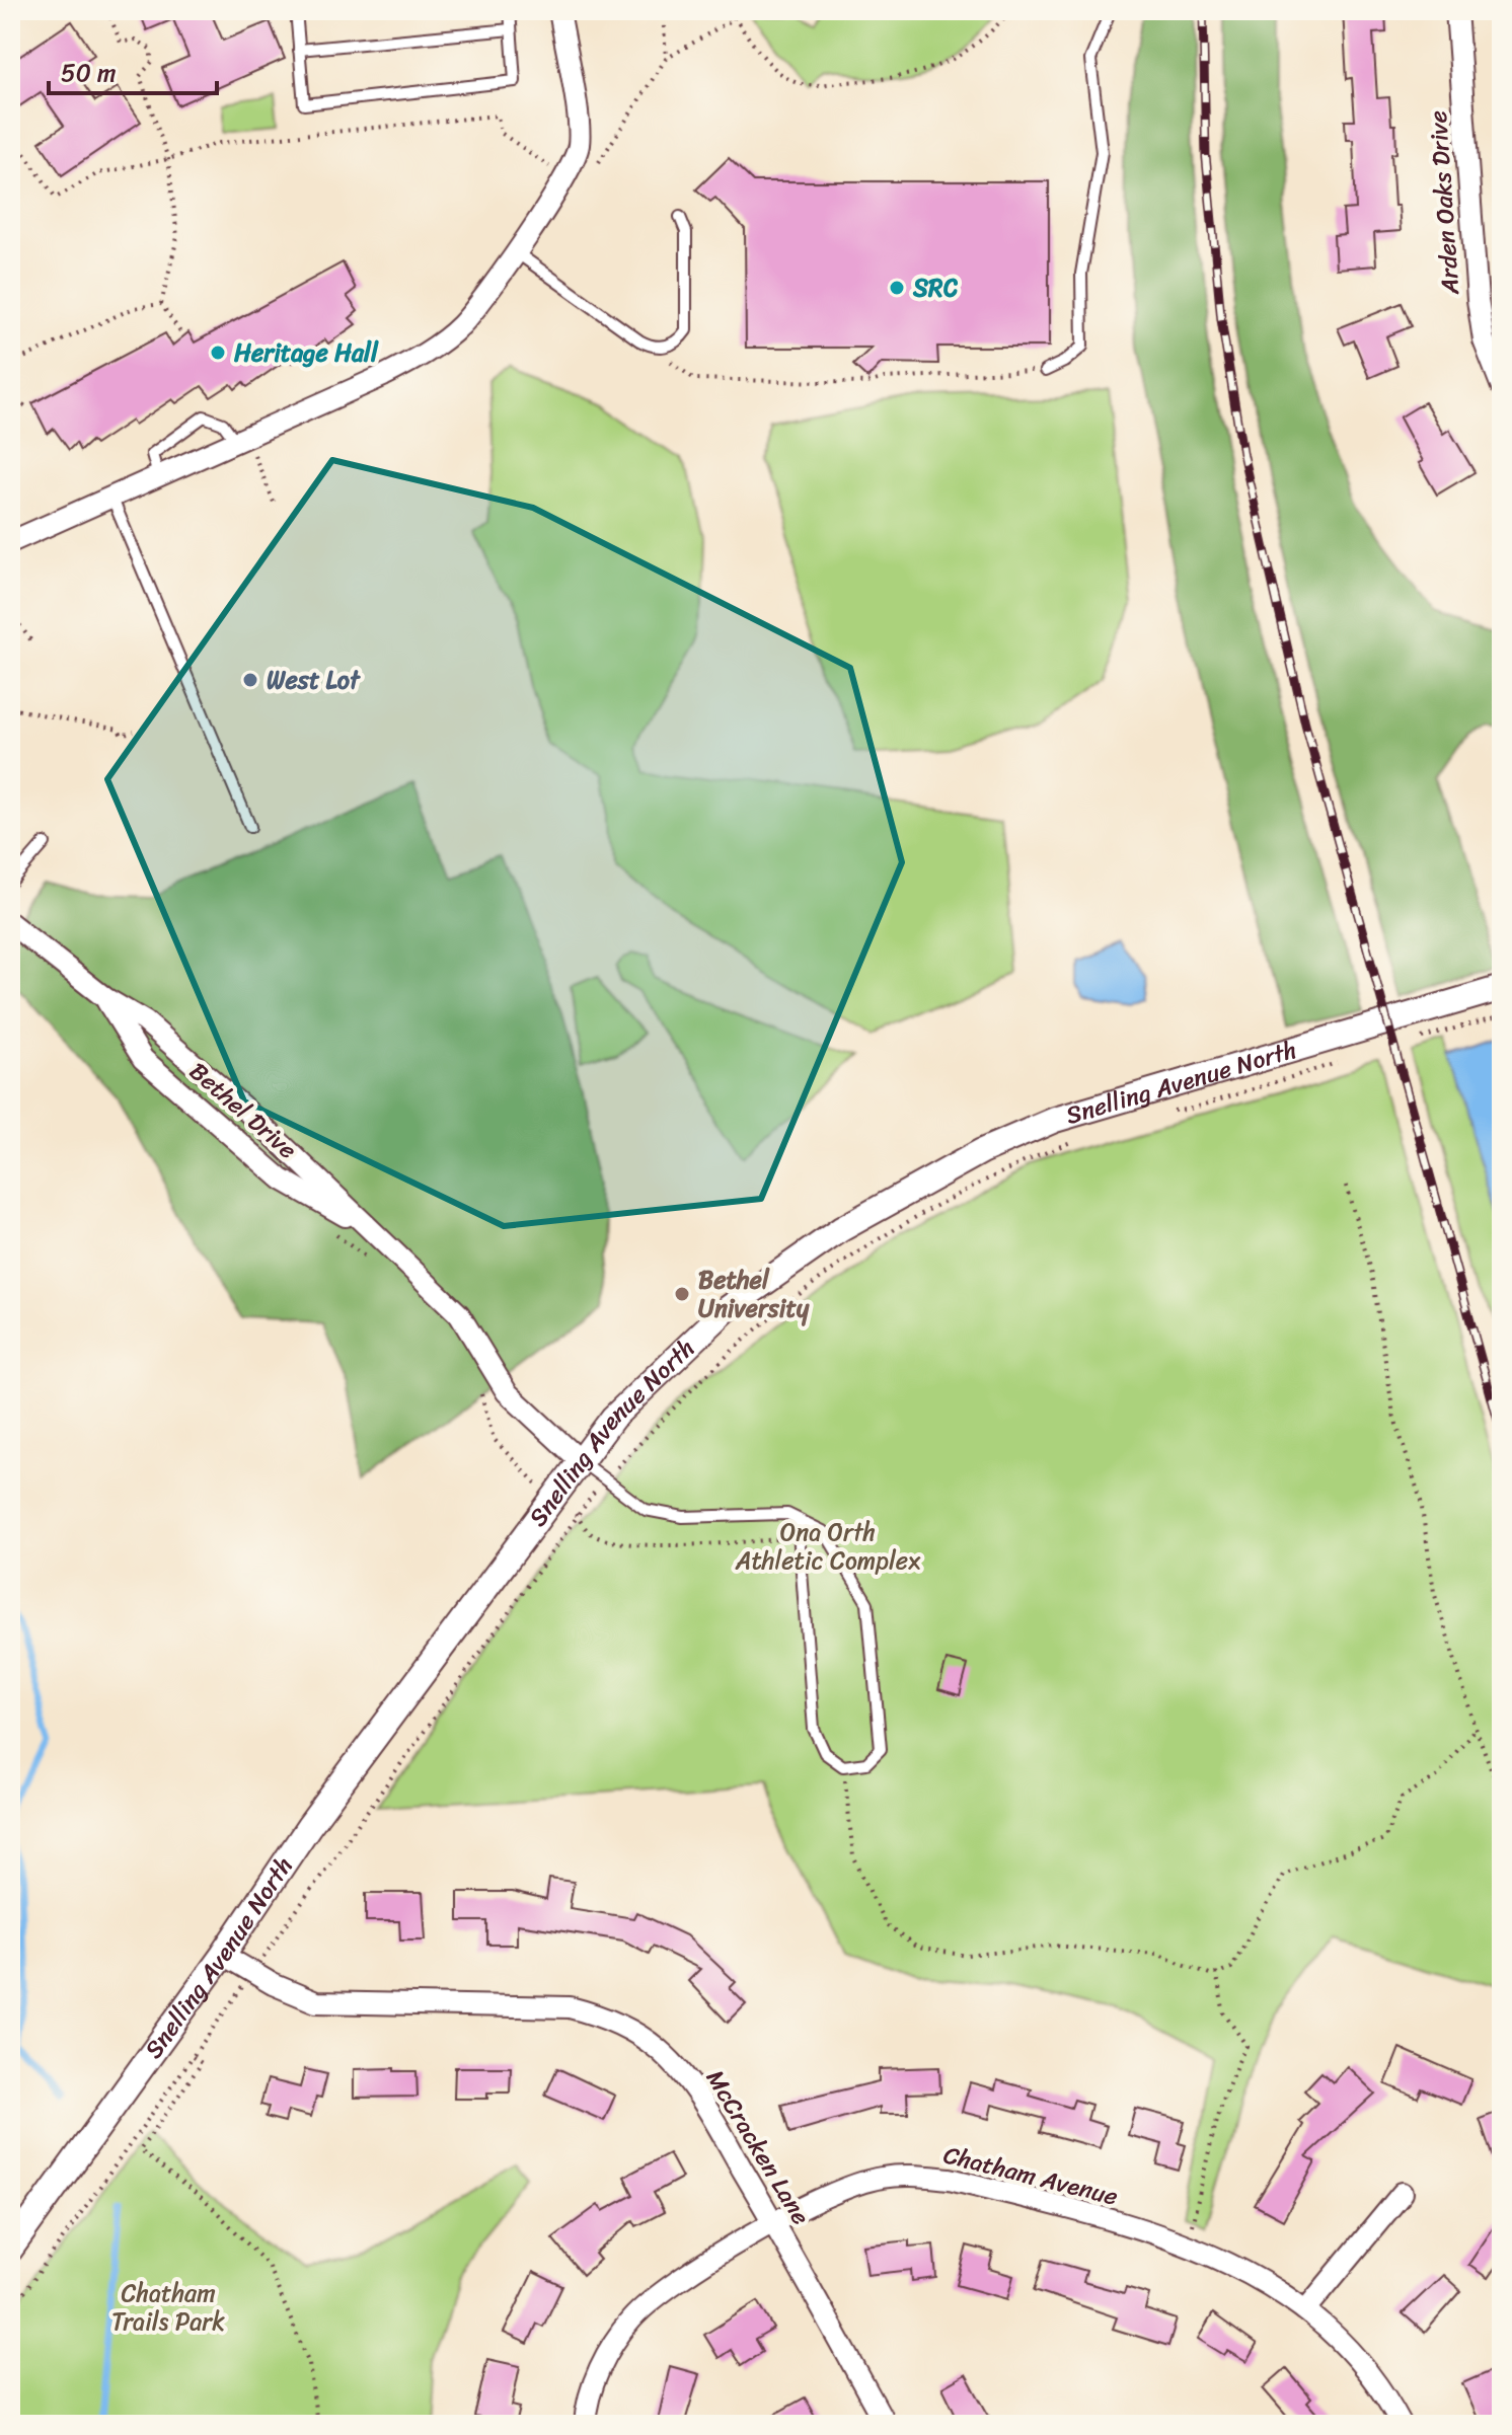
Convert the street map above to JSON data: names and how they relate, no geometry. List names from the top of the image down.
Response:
{
  "streets": {
    "street": [
      "Arden Oaks Drive",
      "Snelling Avenue North",
      "Bethel Drive",
      "McCracken Lane",
      "Chatham Avenue"
    ]
  },
  "crossings": [
    ["Snelling Avenue North", "Bethel Drive"],
    ["Snelling Avenue North", "McCracken Lane"],
    ["McCracken Lane", "Chatham Avenue"]
  ],
  "parks": ["Ona Orth Athletic Complex", "Chatham Trails Park"],
  "places": [
    "SRC",
    "Heritage Hall",
    "West Lot",
    "Bethel University"
  ],
  "scale_bar": "50 m"
}
